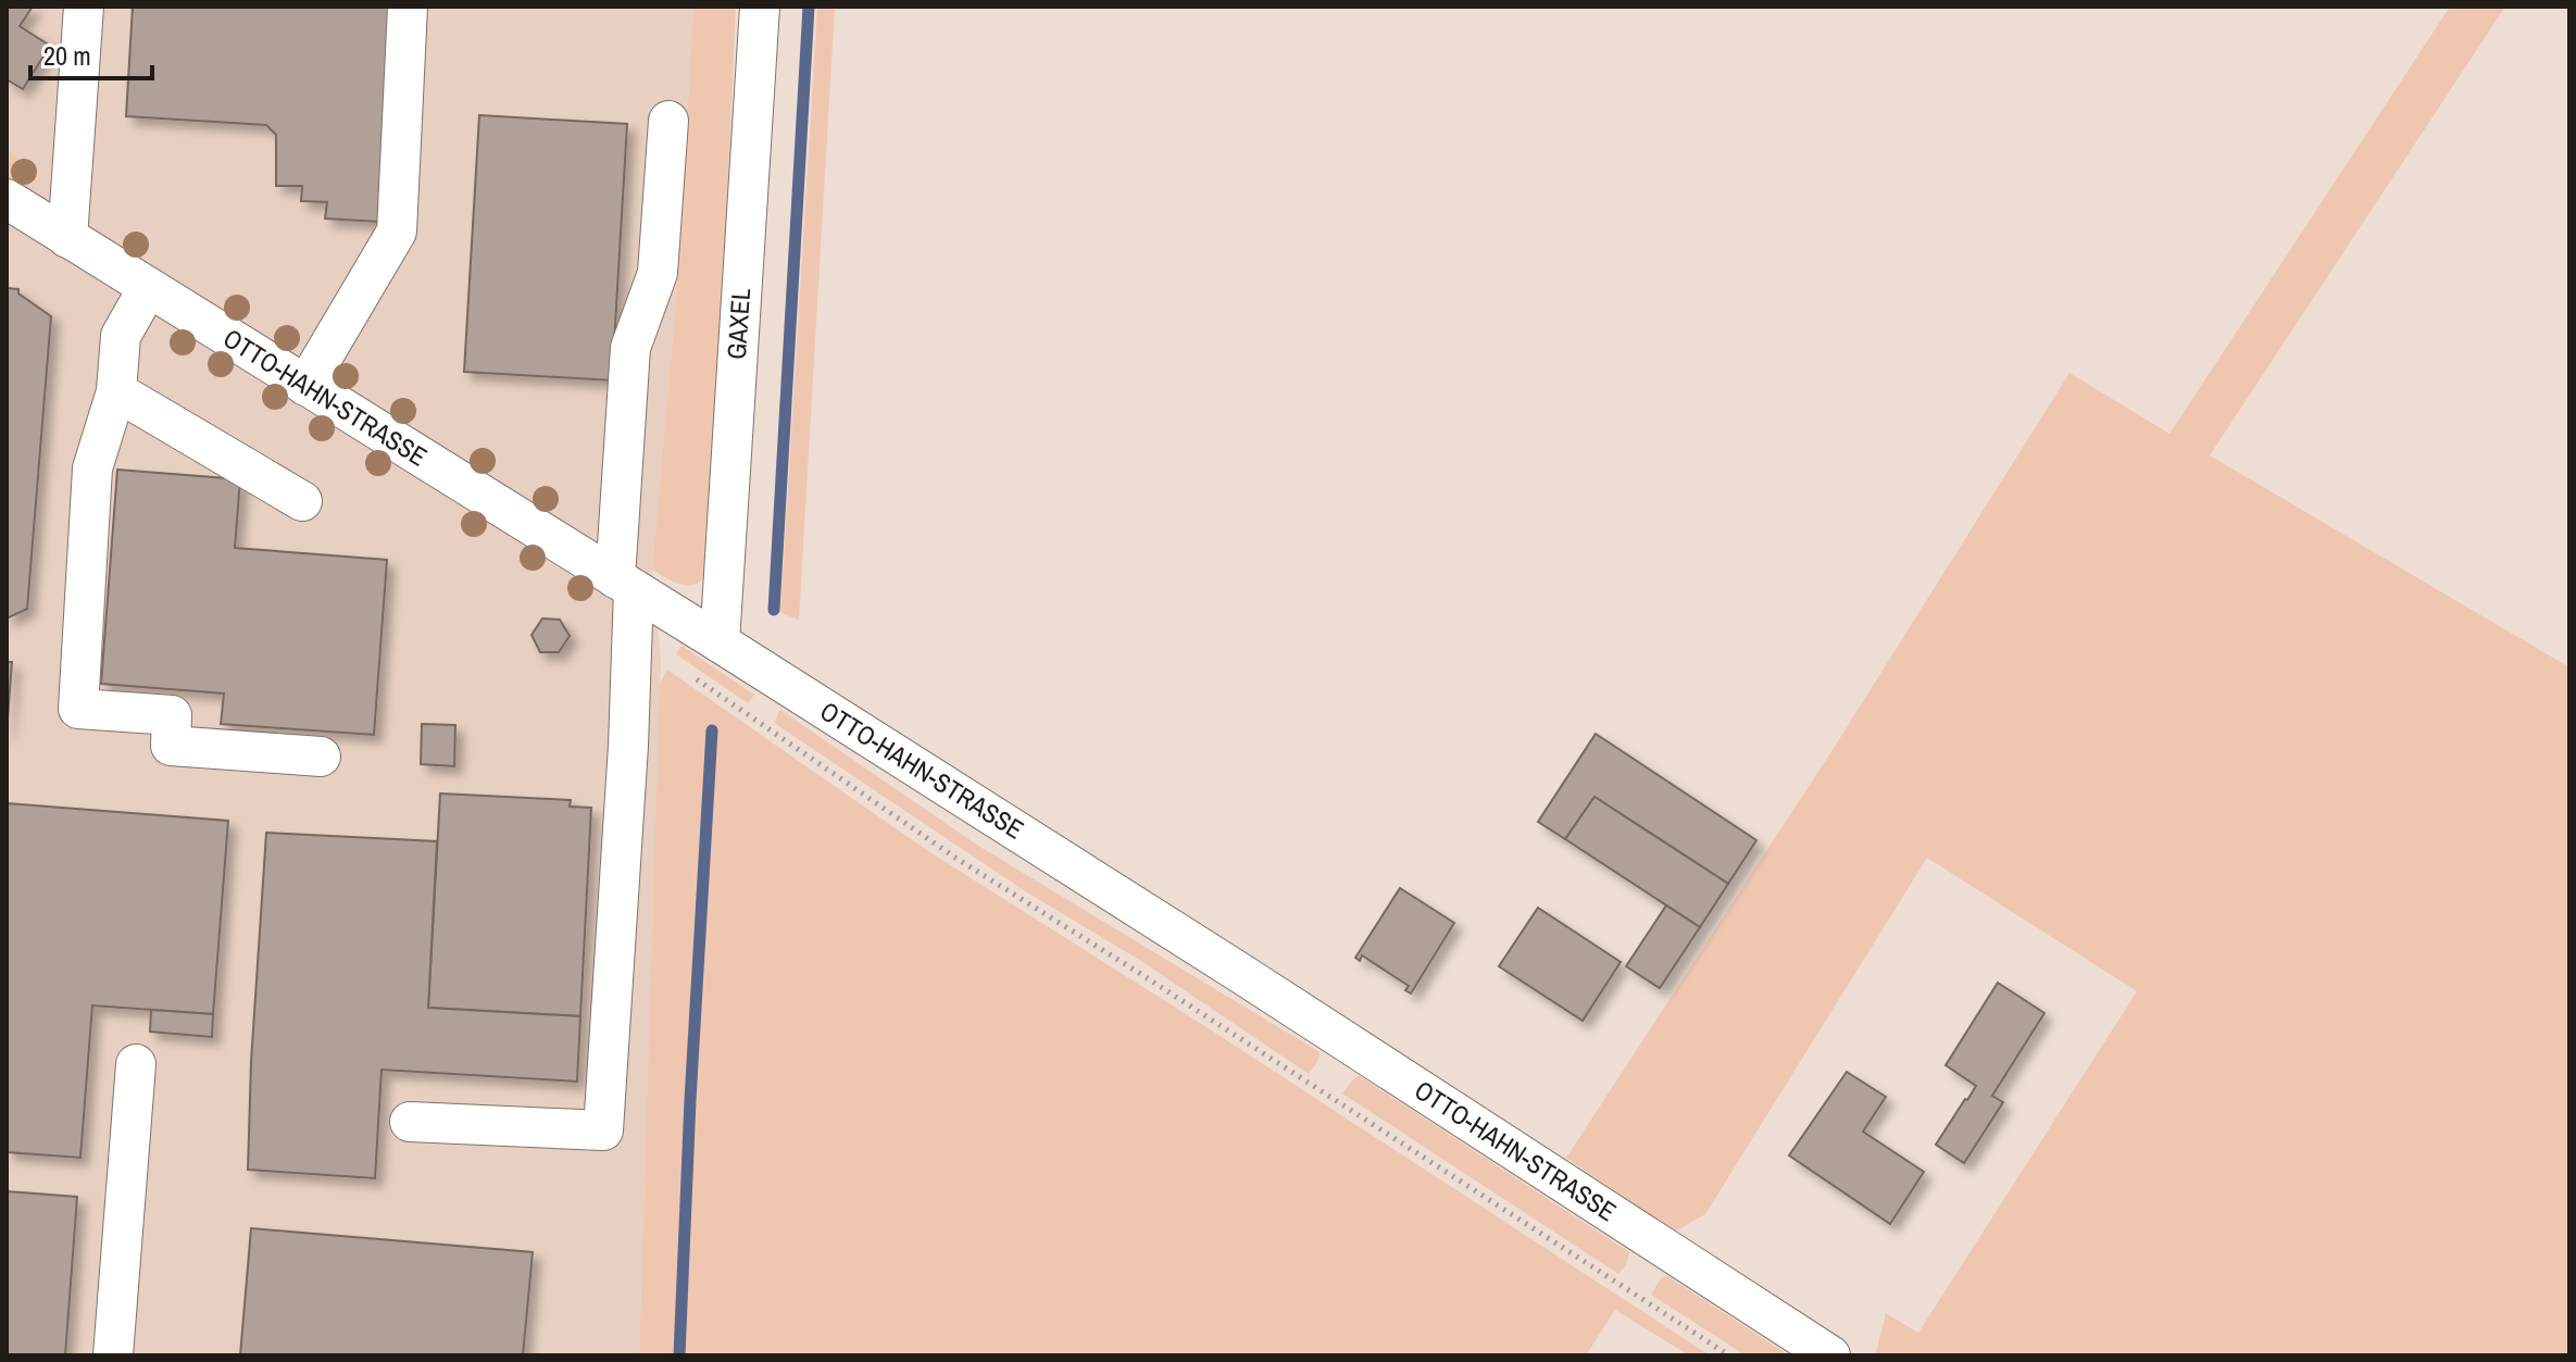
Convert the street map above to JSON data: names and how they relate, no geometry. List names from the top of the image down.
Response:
{
  "streets": {
    "street": ["GAXEL", "OTTO-HAHN-STRASSE"]
  },
  "crossings": [
    ["GAXEL", "OTTO-HAHN-STRASSE"]
  ],
  "scale_bar": "20 m"
}
